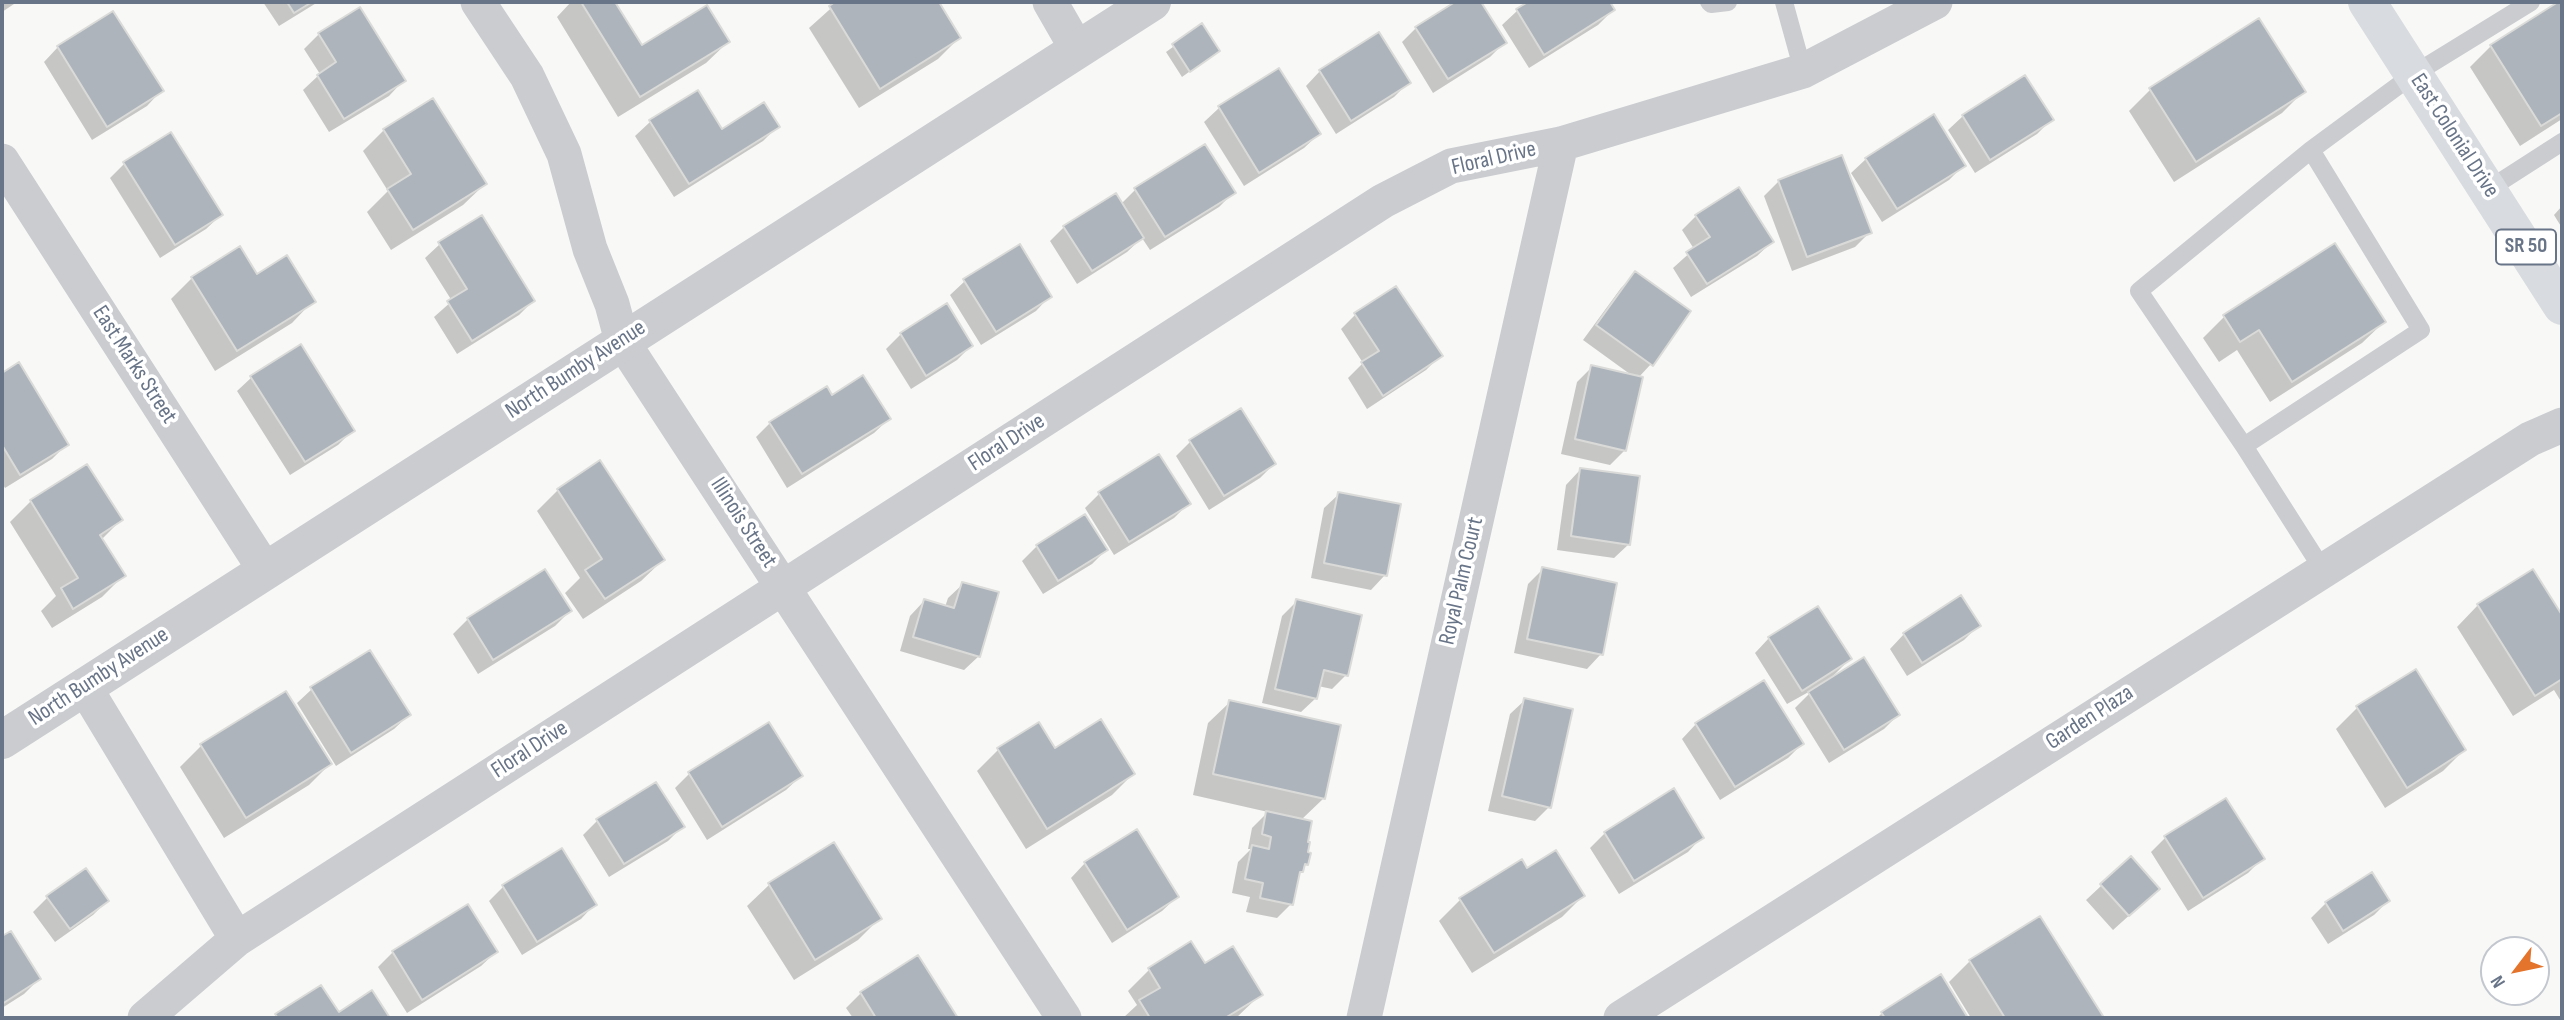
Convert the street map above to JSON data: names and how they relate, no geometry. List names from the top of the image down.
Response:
{
  "streets": {
    "highway": ["East Colonial Drive", "SR 50"],
    "street": [
      "Floral Drive",
      "East Marks Street",
      "North Bumby Avenue",
      "Illinois Street",
      "Royal Palm Court",
      "Garden Plaza"
    ]
  },
  "crossings": [
    ["Floral Drive", "Illinois Street"],
    ["Floral Drive", "Royal Palm Court"],
    ["East Marks Street", "North Bumby Avenue"],
    ["North Bumby Avenue", "Illinois Street"]
  ],
  "north": "bottom left"
}
